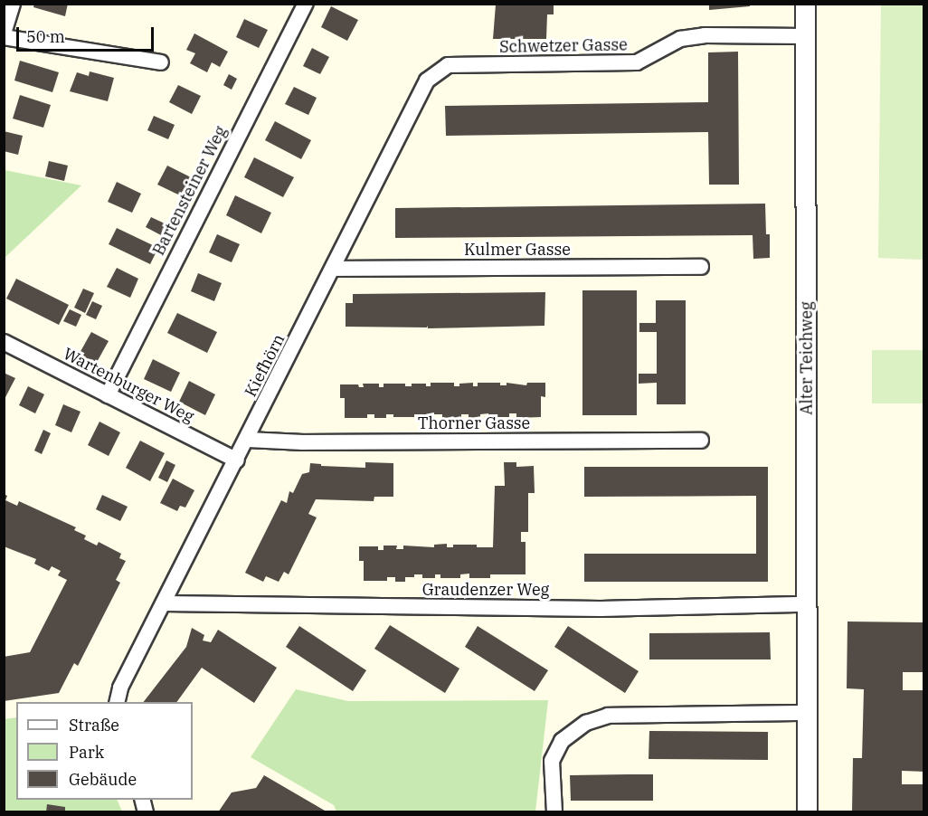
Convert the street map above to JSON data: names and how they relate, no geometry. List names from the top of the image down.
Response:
{
  "streets": {
    "street": [
      "Schwetzer Gasse",
      "Bartensteiner Weg",
      "Kulmer Gasse",
      "Alter Teichweg",
      "Kiefhörn",
      "Wartenburger Weg",
      "Thorner Gasse",
      "Graudenzer Weg"
    ]
  },
  "crossings": [
    ["Schwetzer Gasse", "Alter Teichweg"],
    ["Schwetzer Gasse", "Kiefhörn"],
    ["Bartensteiner Weg", "Wartenburger Weg"],
    ["Kulmer Gasse", "Kiefhörn"],
    ["Alter Teichweg", "Graudenzer Weg"],
    ["Kiefhörn", "Wartenburger Weg"],
    ["Kiefhörn", "Thorner Gasse"],
    ["Kiefhörn", "Graudenzer Weg"]
  ],
  "legend": ["Straße", "Park", "Gebäude"],
  "scale_bar": "50 m"
}
